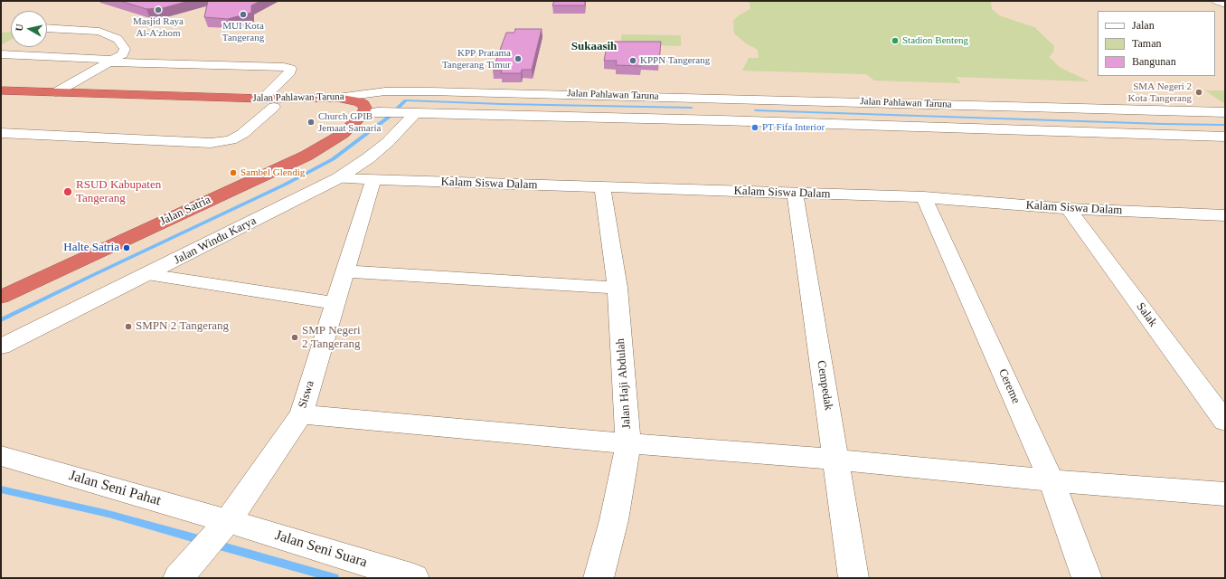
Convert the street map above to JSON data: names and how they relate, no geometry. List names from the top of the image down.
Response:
{
  "streets": {
    "highway": ["Jalan Pahlawan Taruna", "Jalan Satria"],
    "street": [
      "Kalam Siswa Dalam",
      "Jalan Windu Karya",
      "Salak",
      "Jalan Haji Abdulah",
      "Cempedak",
      "Cereme",
      "Siswa",
      "Jalan Seni Pahat",
      "Jalan Seni Suara"
    ]
  },
  "crossings": [
    ["Jalan Pahlawan Taruna", "Jalan Satria"],
    ["Jalan Pahlawan Taruna", "Jalan Windu Karya"],
    ["Kalam Siswa Dalam", "Jalan Windu Karya"],
    ["Kalam Siswa Dalam", "Salak"],
    ["Kalam Siswa Dalam", "Jalan Haji Abdulah"],
    ["Kalam Siswa Dalam", "Cempedak"],
    ["Kalam Siswa Dalam", "Cereme"],
    ["Kalam Siswa Dalam", "Siswa"],
    ["Siswa", "Jalan Seni Pahat"],
    ["Siswa", "Jalan Seni Suara"],
    ["Jalan Seni Pahat", "Jalan Seni Suara"]
  ],
  "districts": ["Sukaasih"],
  "places": [
    "Masjid Raya Al-A'zhom",
    "MUI Kota Tangerang",
    "Stadion Benteng",
    "KPP Pratama Tangerang Timur",
    "KPPN Tangerang",
    "SMA Negeri 2 Kota Tangerang",
    "Church GPIB Jemaat Samaria",
    "PT Fifa Interior",
    "Sambel Glendig",
    "RSUD Kabupaten Tangerang",
    "Halte Satria",
    "SMPN 2 Tangerang",
    "SMP Negeri 2 Tangerang"
  ],
  "legend": ["Jalan", "Taman", "Bangunan"],
  "north": "left"
}
